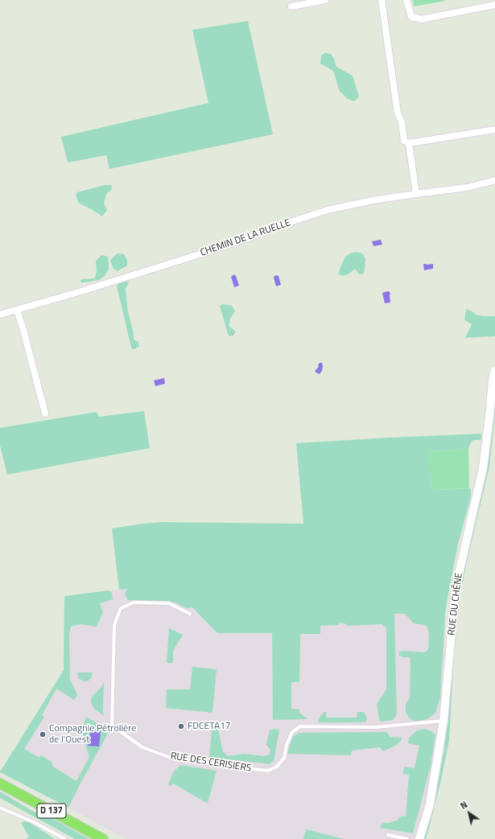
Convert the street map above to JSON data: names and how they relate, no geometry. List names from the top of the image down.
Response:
{
  "streets": {
    "main road": ["D 137"],
    "street": ["CHEMIN DE LA RUELLE", "RUE DU CHÊNE"],
    "lane": ["RUE DES CERISIERS"]
  },
  "crossings": [
    ["RUE DU CHÊNE", "RUE DES CERISIERS"]
  ],
  "places": ["FDCETA17", "Compagnie Pétrolière de l'Ouest"],
  "north": "top left"
}
